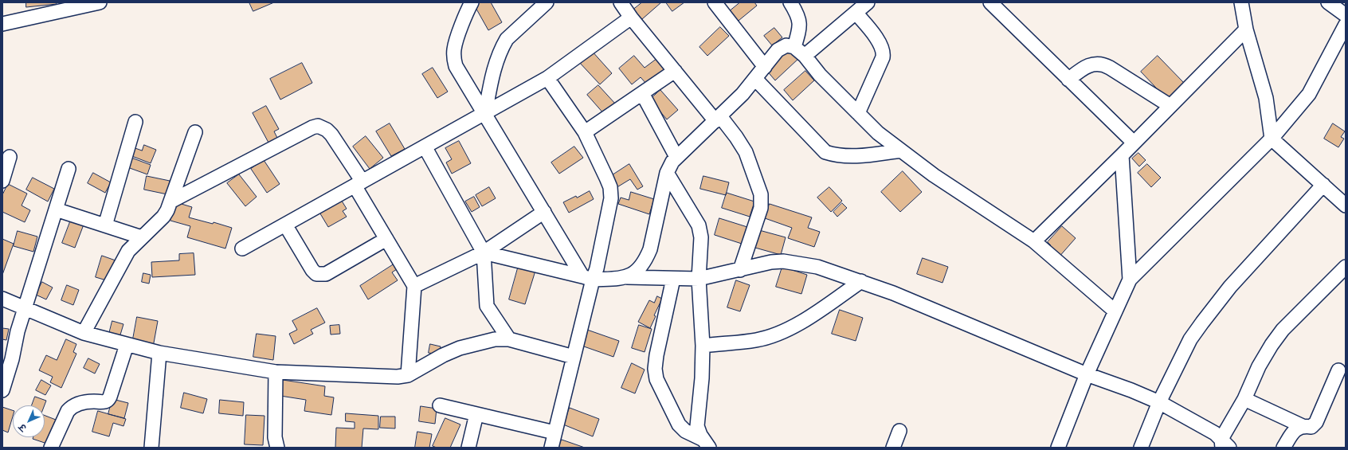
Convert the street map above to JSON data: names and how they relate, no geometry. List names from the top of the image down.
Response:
{
  "north": "bottom left"
}
